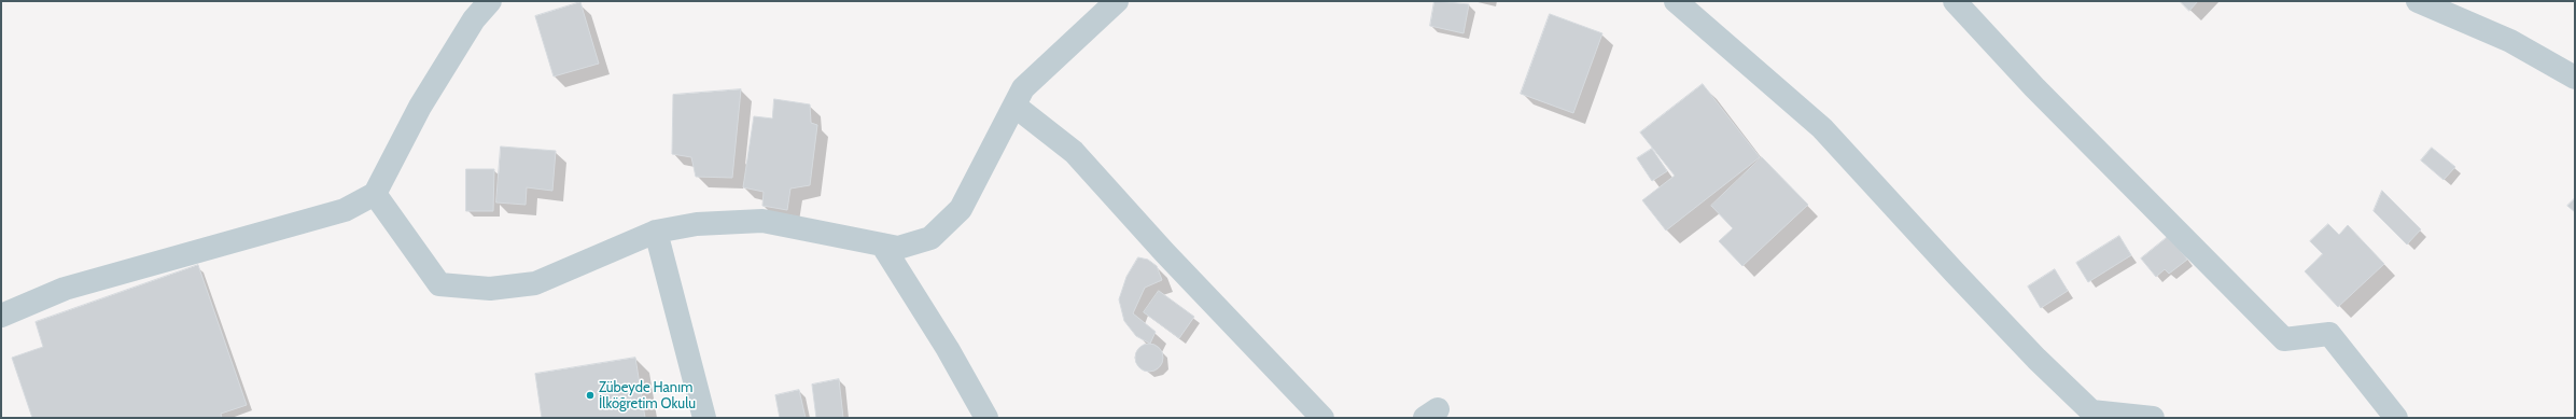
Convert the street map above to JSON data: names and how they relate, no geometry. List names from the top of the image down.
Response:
{
  "places": ["Zübeyde Hanım İlköğretim Okulu"]
}
